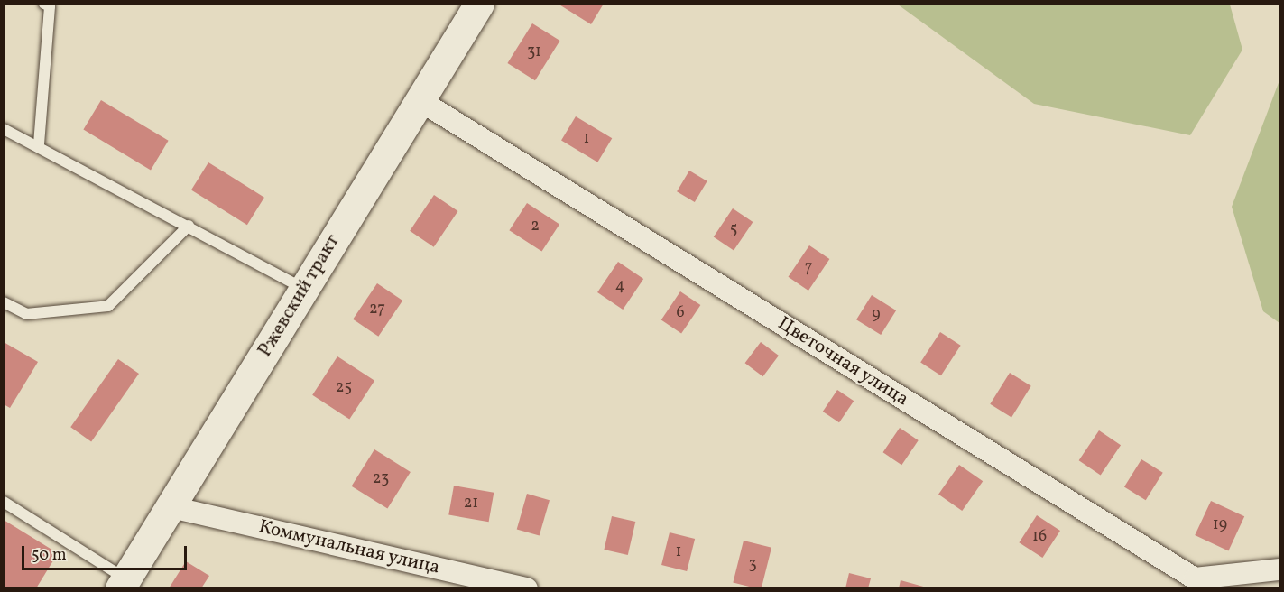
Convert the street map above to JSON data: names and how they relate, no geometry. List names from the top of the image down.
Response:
{
  "streets": {
    "main road": ["Ржевский тракт"],
    "street": ["Цветочная улица", "Коммунальная улица"]
  },
  "crossings": [
    ["Ржевский тракт", "Цветочная улица"],
    ["Ржевский тракт", "Коммунальная улица"]
  ],
  "house_numbers": [
    "31",
    "1",
    "2",
    "5",
    "7",
    "4",
    "27",
    "6",
    "9",
    "25",
    "23",
    "21",
    "19",
    "16",
    "1",
    "3"
  ],
  "scale_bar": "50 m"
}
